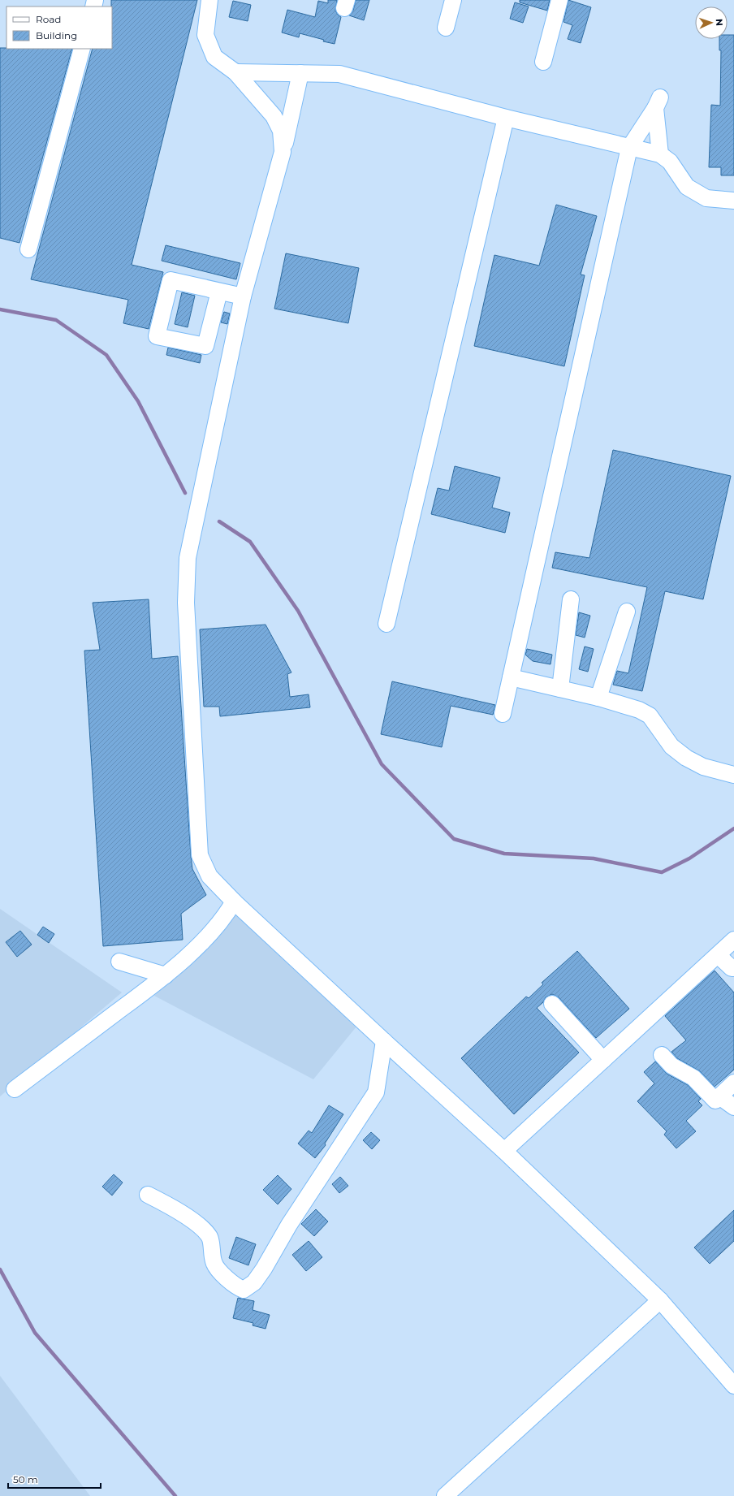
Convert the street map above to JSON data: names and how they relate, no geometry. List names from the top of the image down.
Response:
{
  "legend": ["Road", "Building"],
  "scale_bar": "50 m",
  "north": "right"
}
